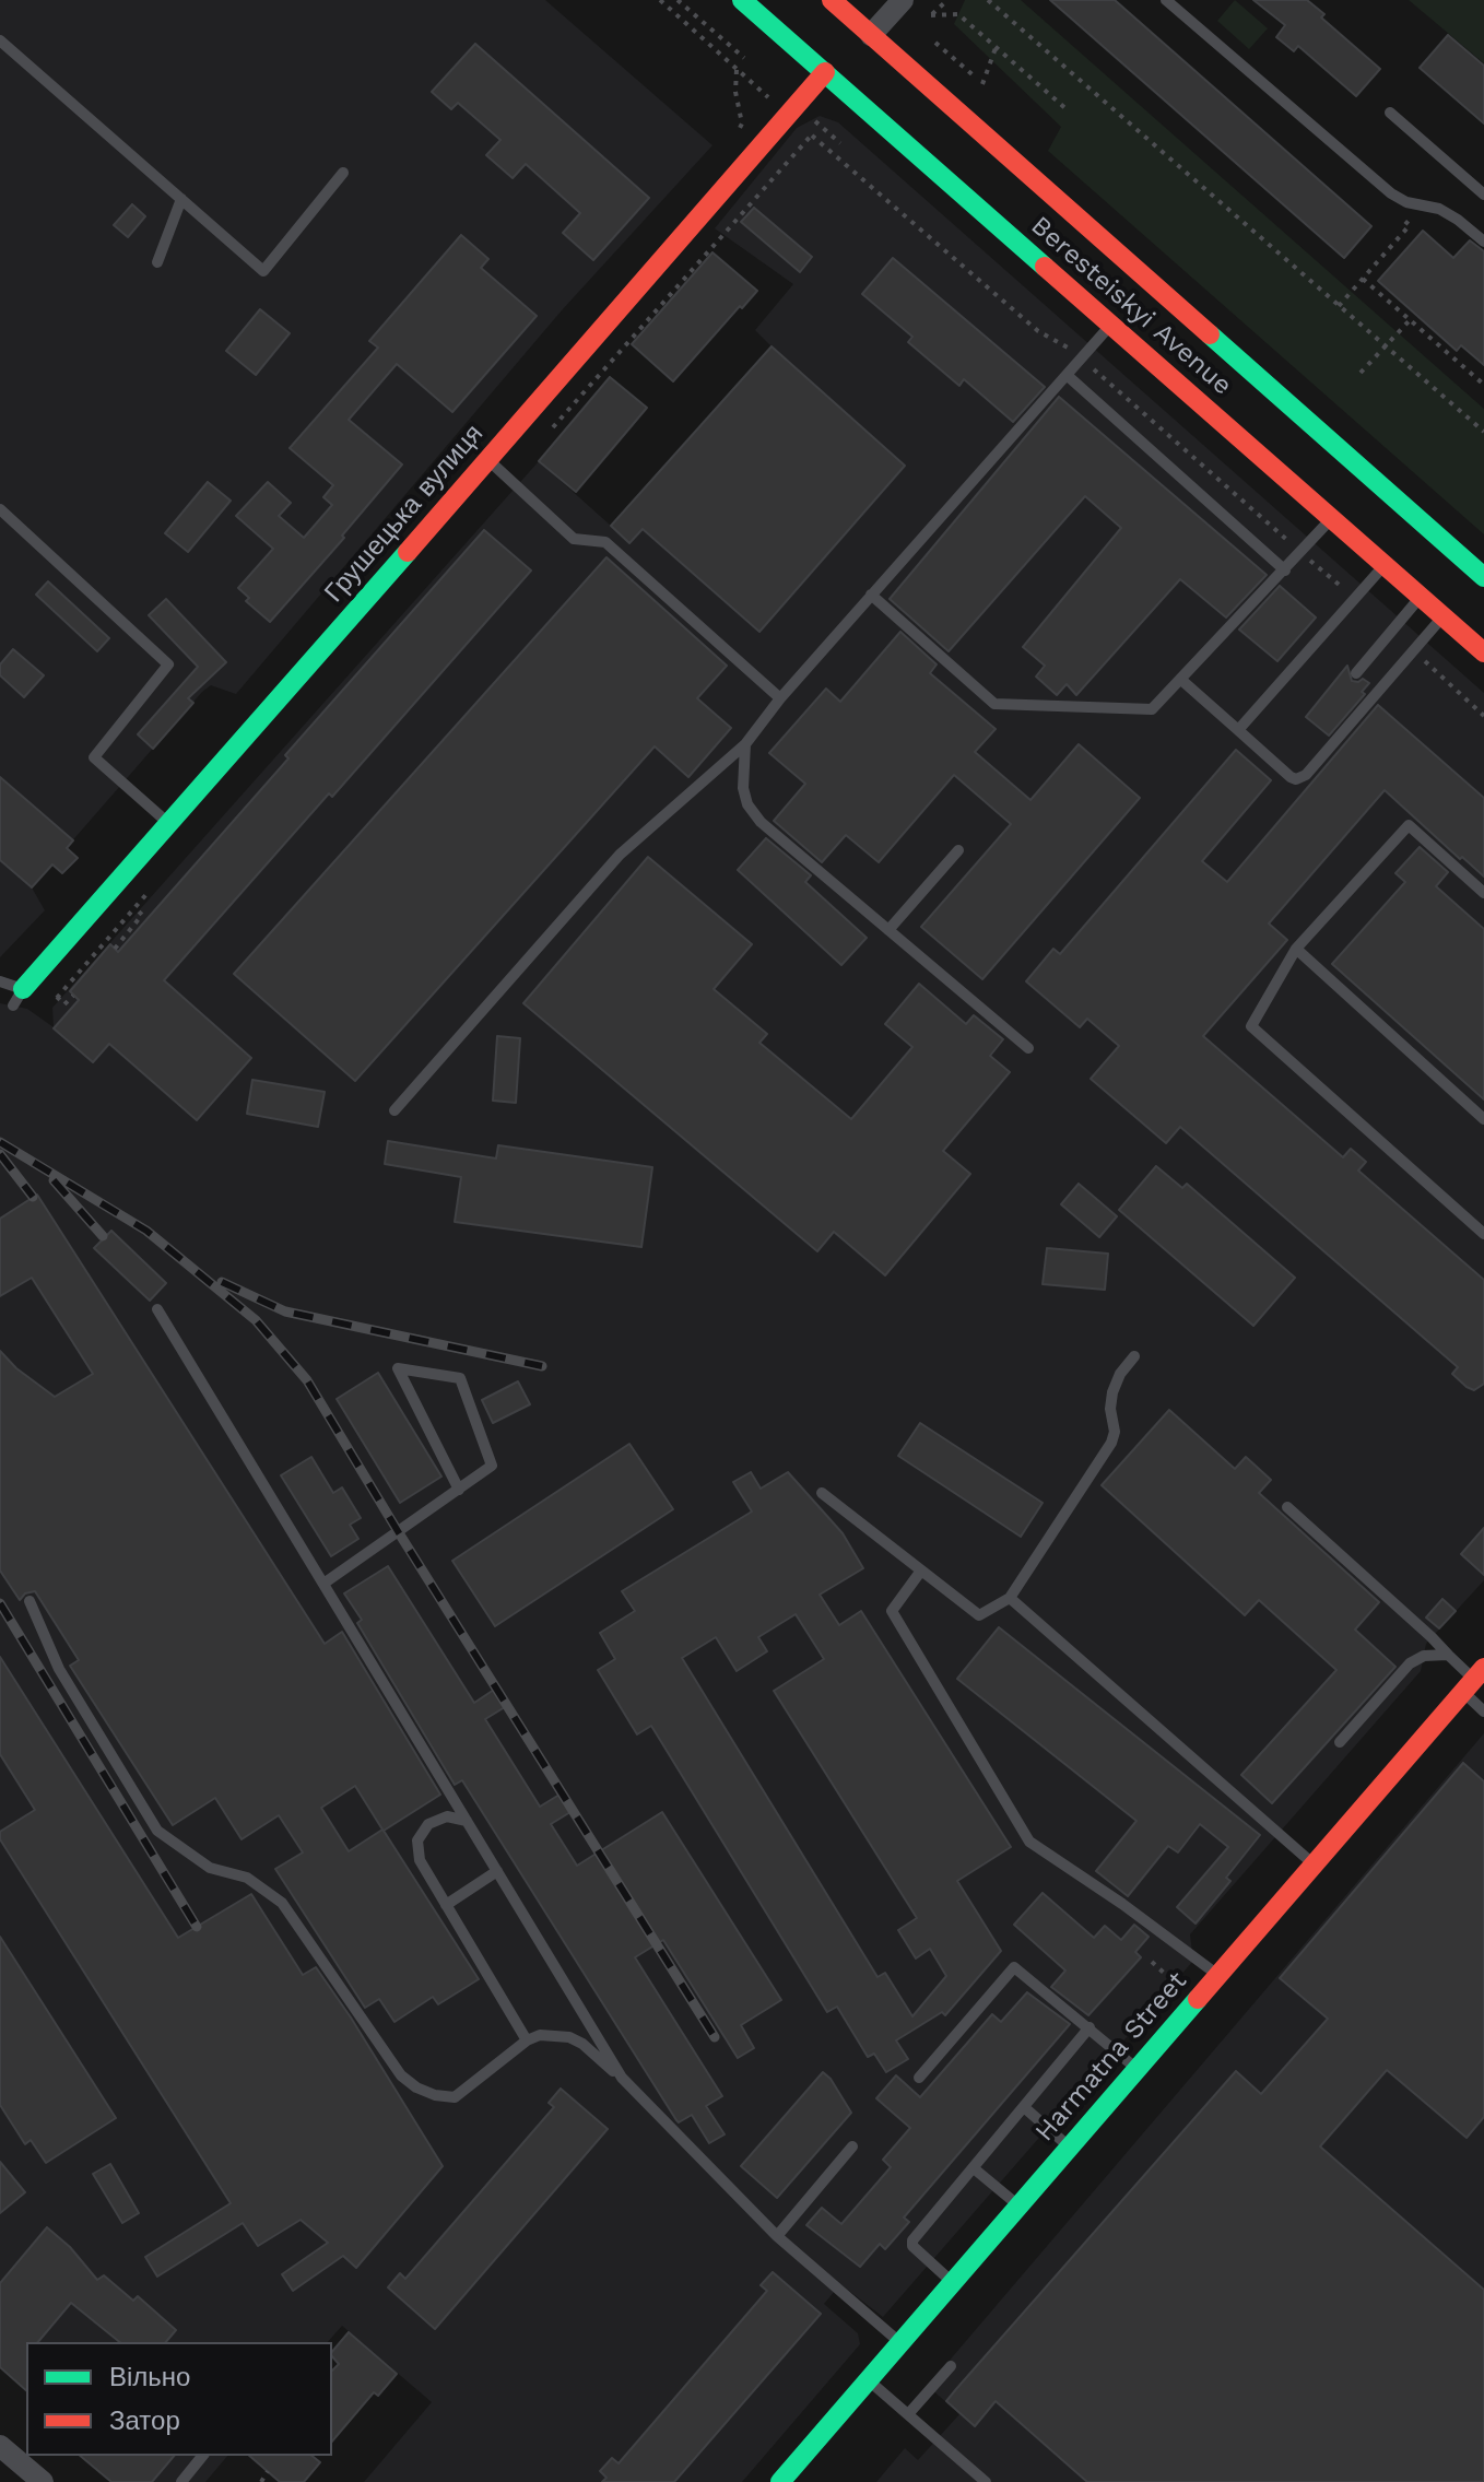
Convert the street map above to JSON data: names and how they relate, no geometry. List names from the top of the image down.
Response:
{
  "streets": {
    "street": ["Beresteiskyi Avenue", "Грушецька вулиця", "Harmatna Street"]
  },
  "crossings": [
    ["Beresteiskyi Avenue", "Грушецька вулиця"]
  ],
  "legend": ["Вільно", "Затор"]
}
